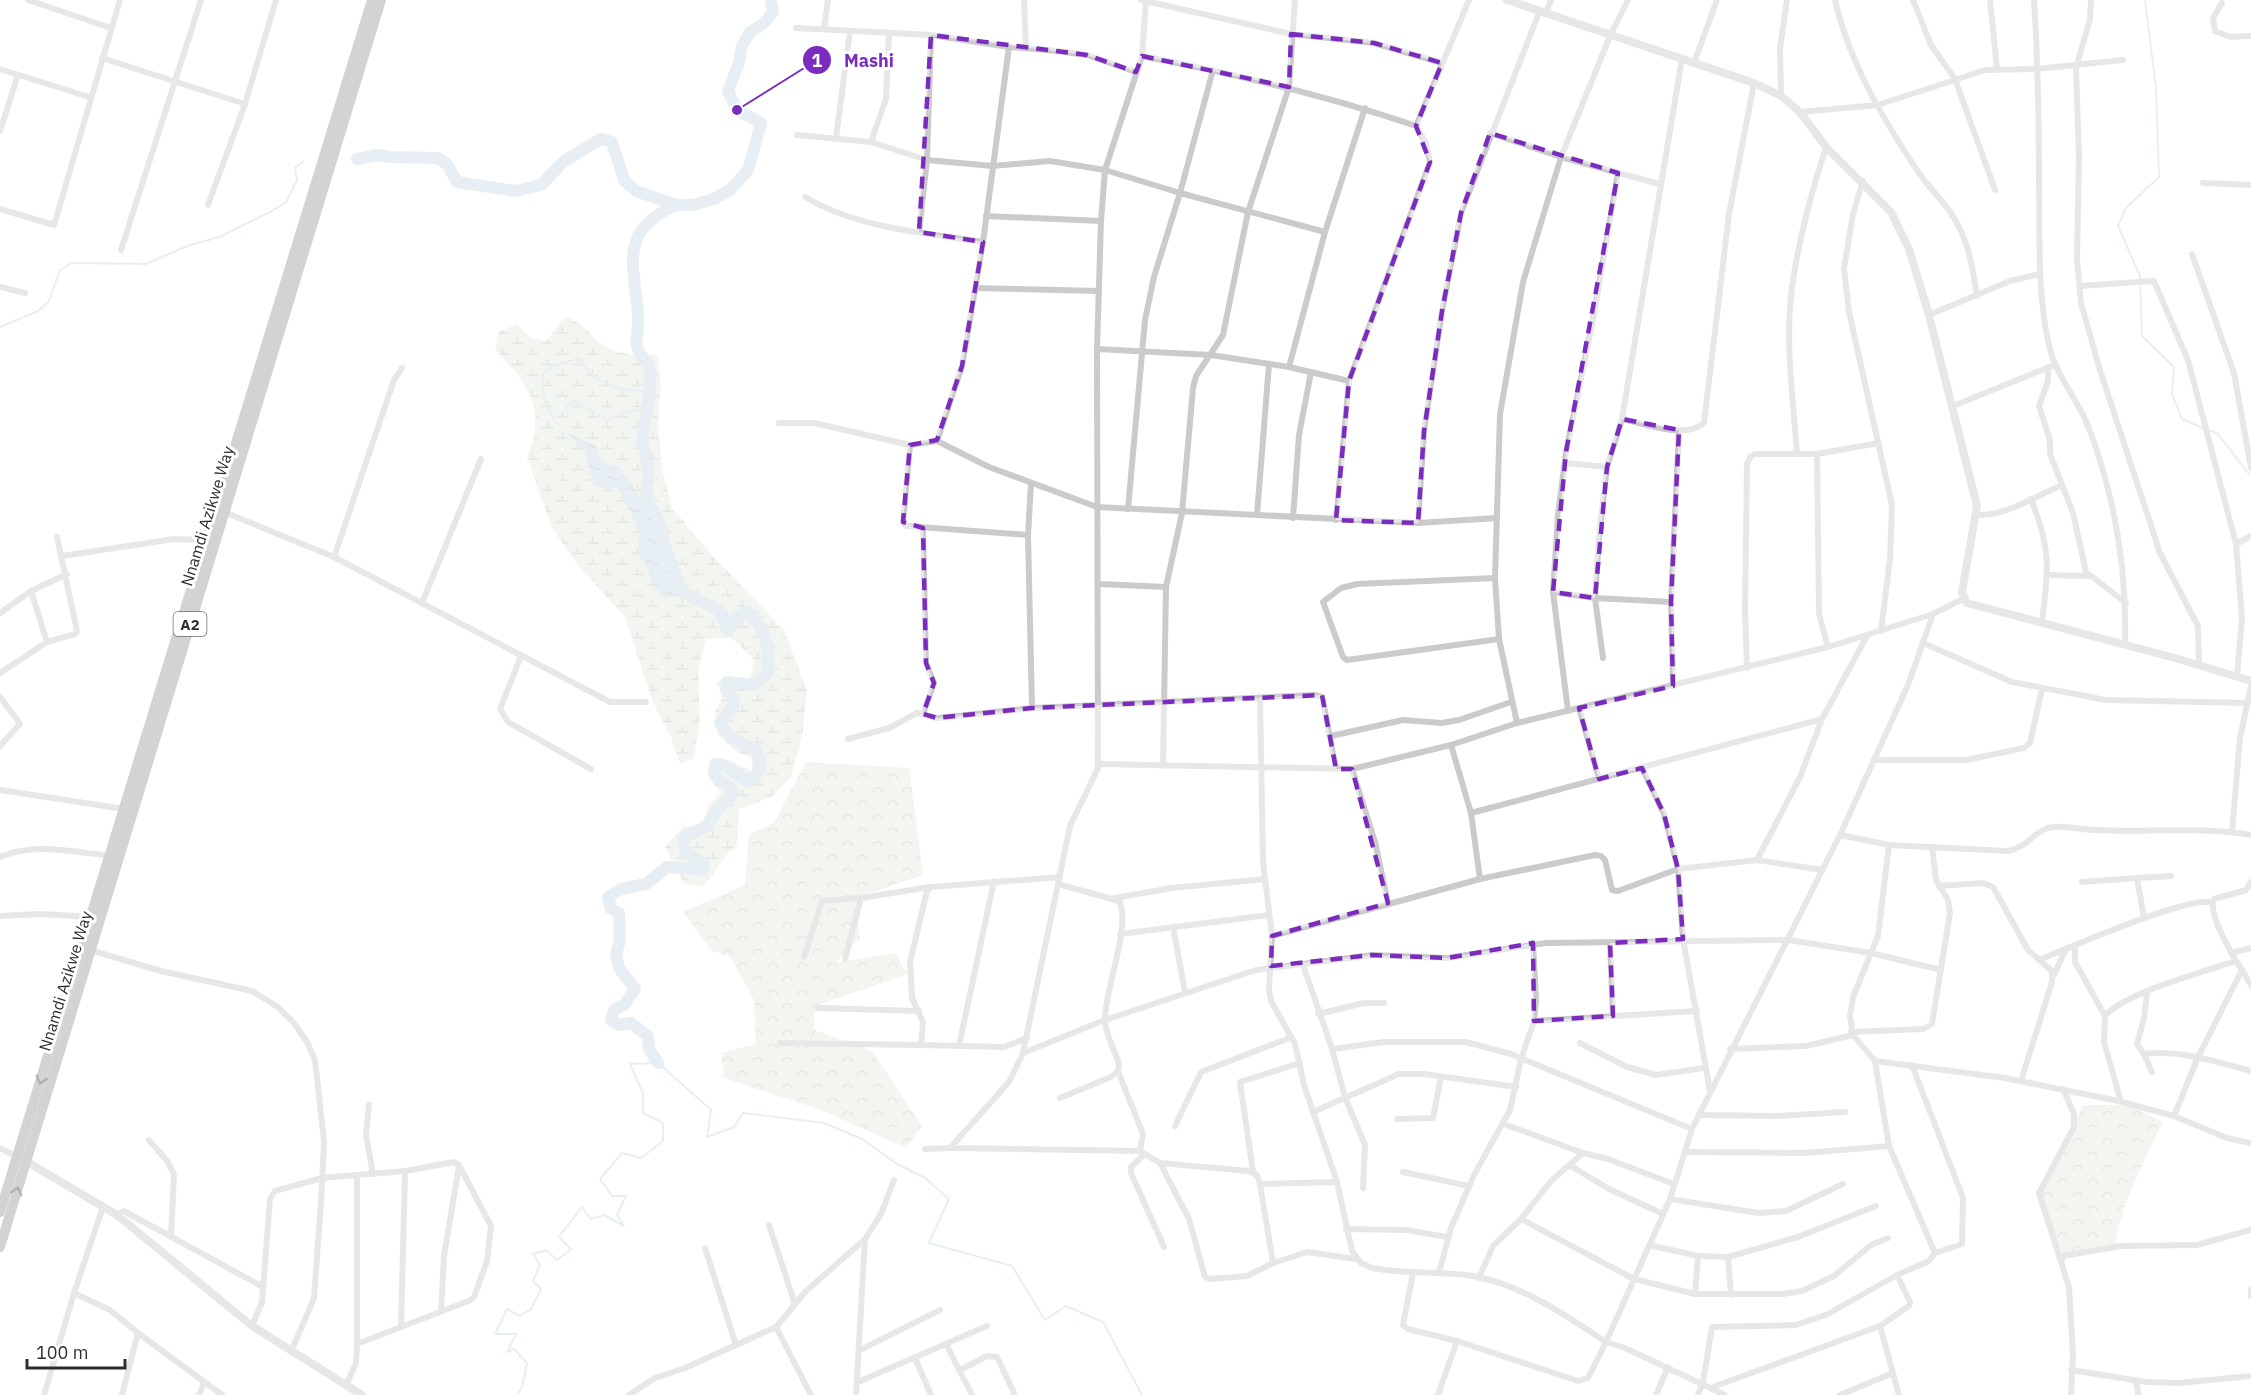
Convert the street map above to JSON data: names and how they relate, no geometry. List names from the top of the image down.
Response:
{
  "streets": {
    "highway": ["Nnamdi Azikwe Way", "A2"]
  },
  "places": ["Mashi"],
  "scale_bar": "100 m"
}
